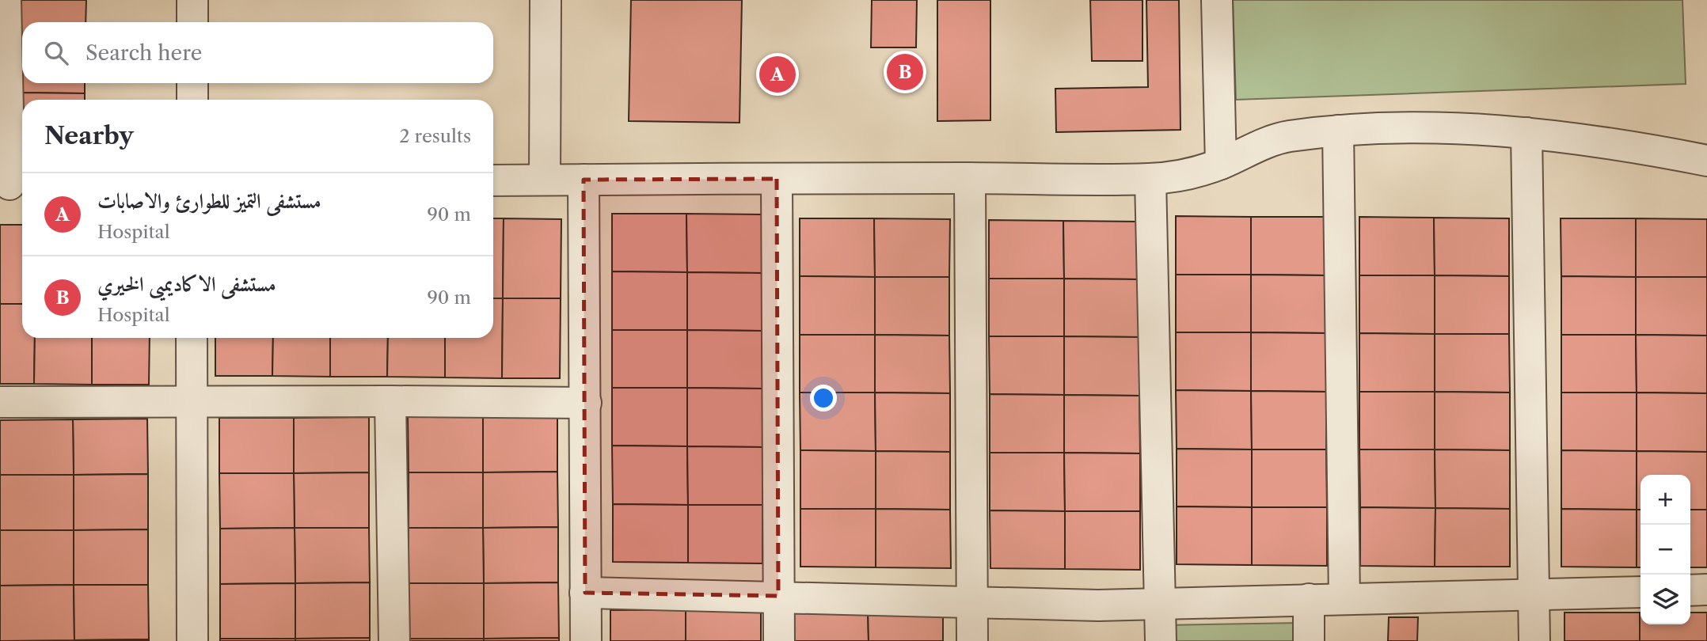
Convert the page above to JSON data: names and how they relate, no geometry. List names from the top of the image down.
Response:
{
  "page": {
    "search": "Search here",
    "pins": ["B", "A"],
    "heading": ["Nearby", "2 results"],
    "list": [
      {
        "mark": "A",
        "name": "مستشفى التميز للطوارئ والاصابات",
        "note": "Hospital",
        "value": "90 m"
      },
      {
        "mark": "B",
        "name": "مستشفى الاكاديميى الخيري",
        "note": "Hospital",
        "value": "90 m"
      }
    ],
    "map_buttons": ["+", "−"]
  }
}
